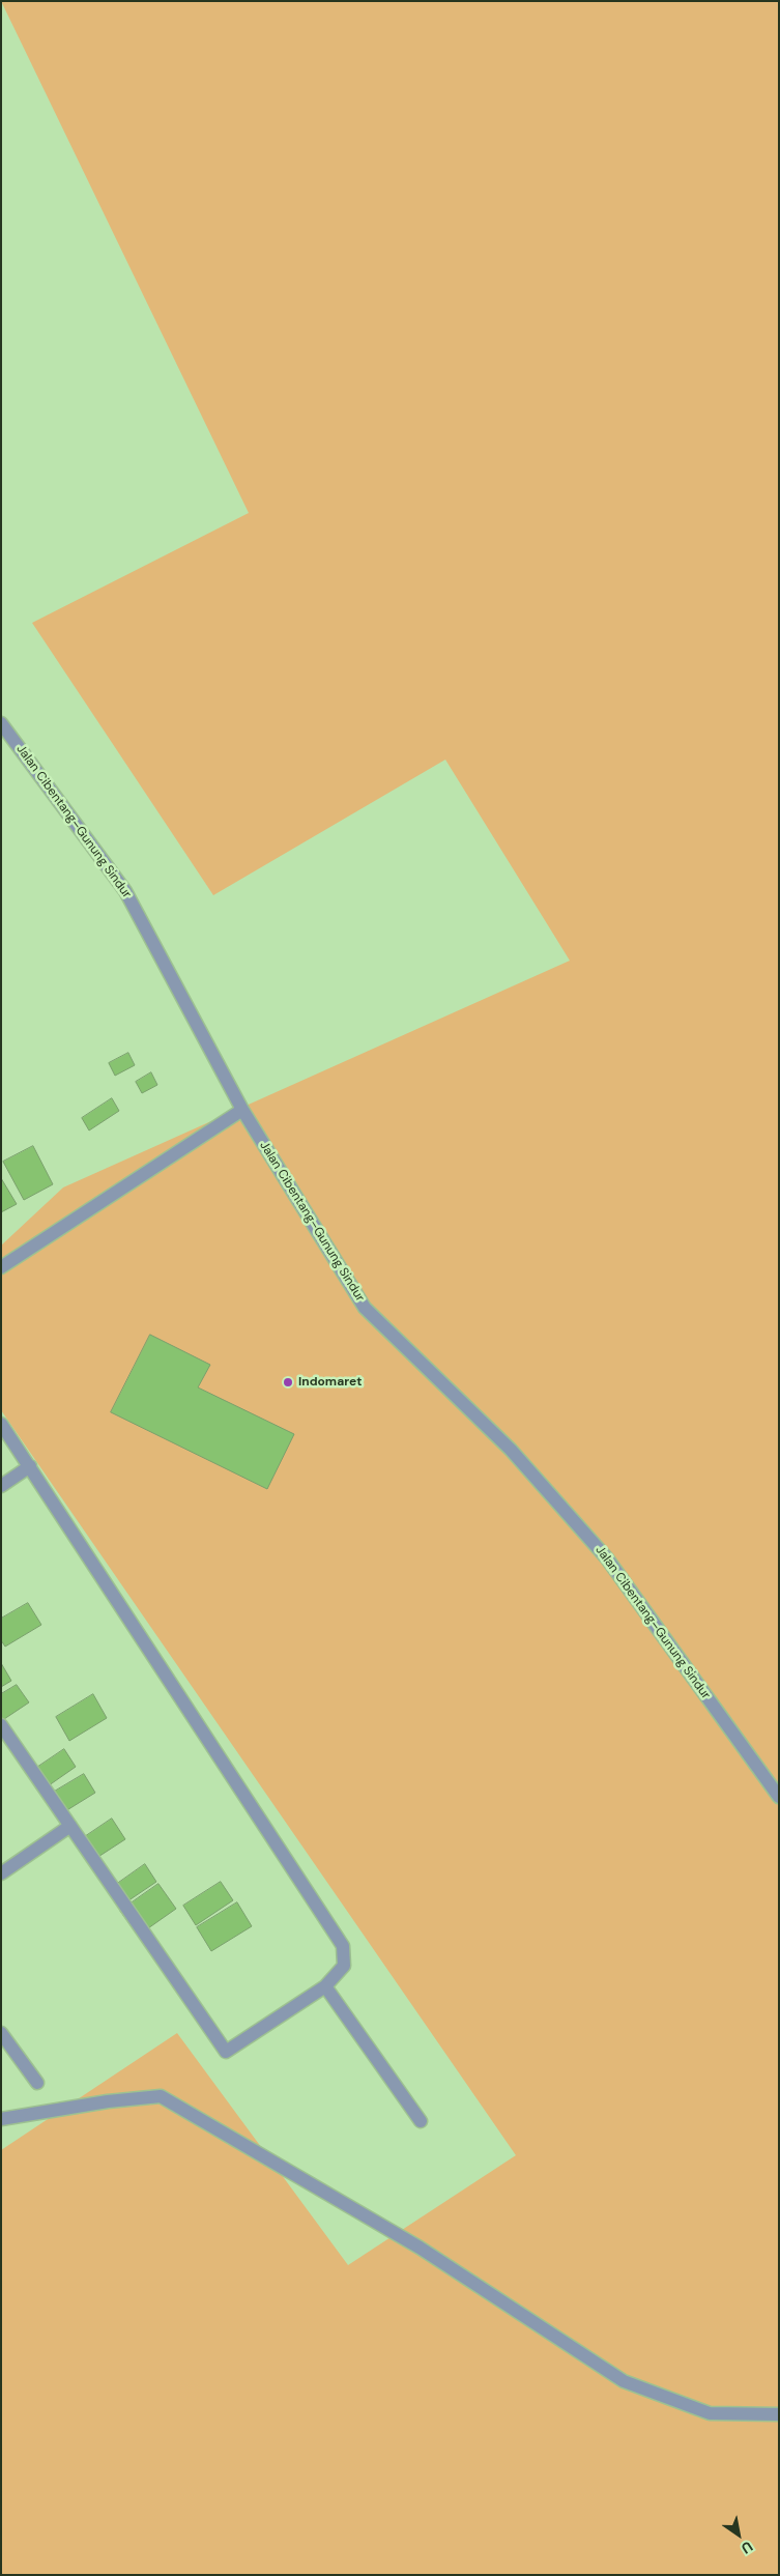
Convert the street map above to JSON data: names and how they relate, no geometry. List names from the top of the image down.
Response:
{
  "streets": {
    "street": ["Jalan Cibentang–Gunung Sindur"]
  },
  "places": ["Indomaret"],
  "north": "bottom right"
}
